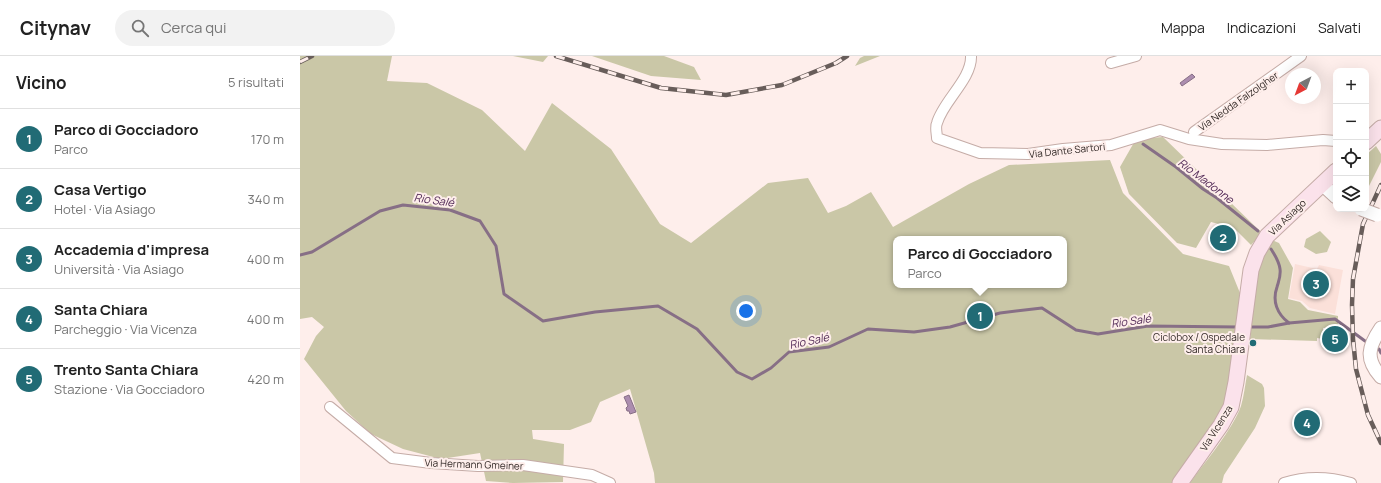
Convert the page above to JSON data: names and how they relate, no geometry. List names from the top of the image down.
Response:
{
  "streets": {
    "main road": ["Via Asiago", "Via Vicenza"],
    "street": ["Via Nedda Falzolgher", "Via Dante Sartori", "Via Hermann Gmeiner"]
  },
  "crossings": [
    ["Via Asiago", "Via Vicenza"]
  ],
  "water": ["Rio Madonne", "Rio Salé"],
  "places": ["Ciclobox / Ospedale Santa Chiara"],
  "north": "bottom left",
  "page": {
    "header": "Citynav",
    "search": "Cerca qui",
    "nav": ["Mappa", "Indicazioni", "Salvati"],
    "heading": ["Vicino", "5 risultati"],
    "map_buttons": ["+", "−"],
    "list": [
      {
        "mark": "1",
        "name": "Parco di Gocciadoro",
        "note": "Parco",
        "value": "170 m"
      },
      {
        "mark": "2",
        "name": "Casa Vertigo",
        "note": "Hotel · Via Asiago",
        "value": "340 m"
      },
      {
        "mark": "3",
        "name": "Accademia d'impresa",
        "note": "Università · Via Asiago",
        "value": "400 m"
      },
      {
        "mark": "4",
        "name": "Santa Chiara",
        "note": "Parcheggio · Via Vicenza",
        "value": "400 m"
      },
      {
        "mark": "5",
        "name": "Trento Santa Chiara",
        "note": "Stazione · Via Gocciadoro",
        "value": "420 m"
      }
    ],
    "pins": [
      "2",
      "3",
      "1",
      "5",
      "4"
    ],
    "popup": ["Parco di Gocciadoro", "Parco"]
  }
}
